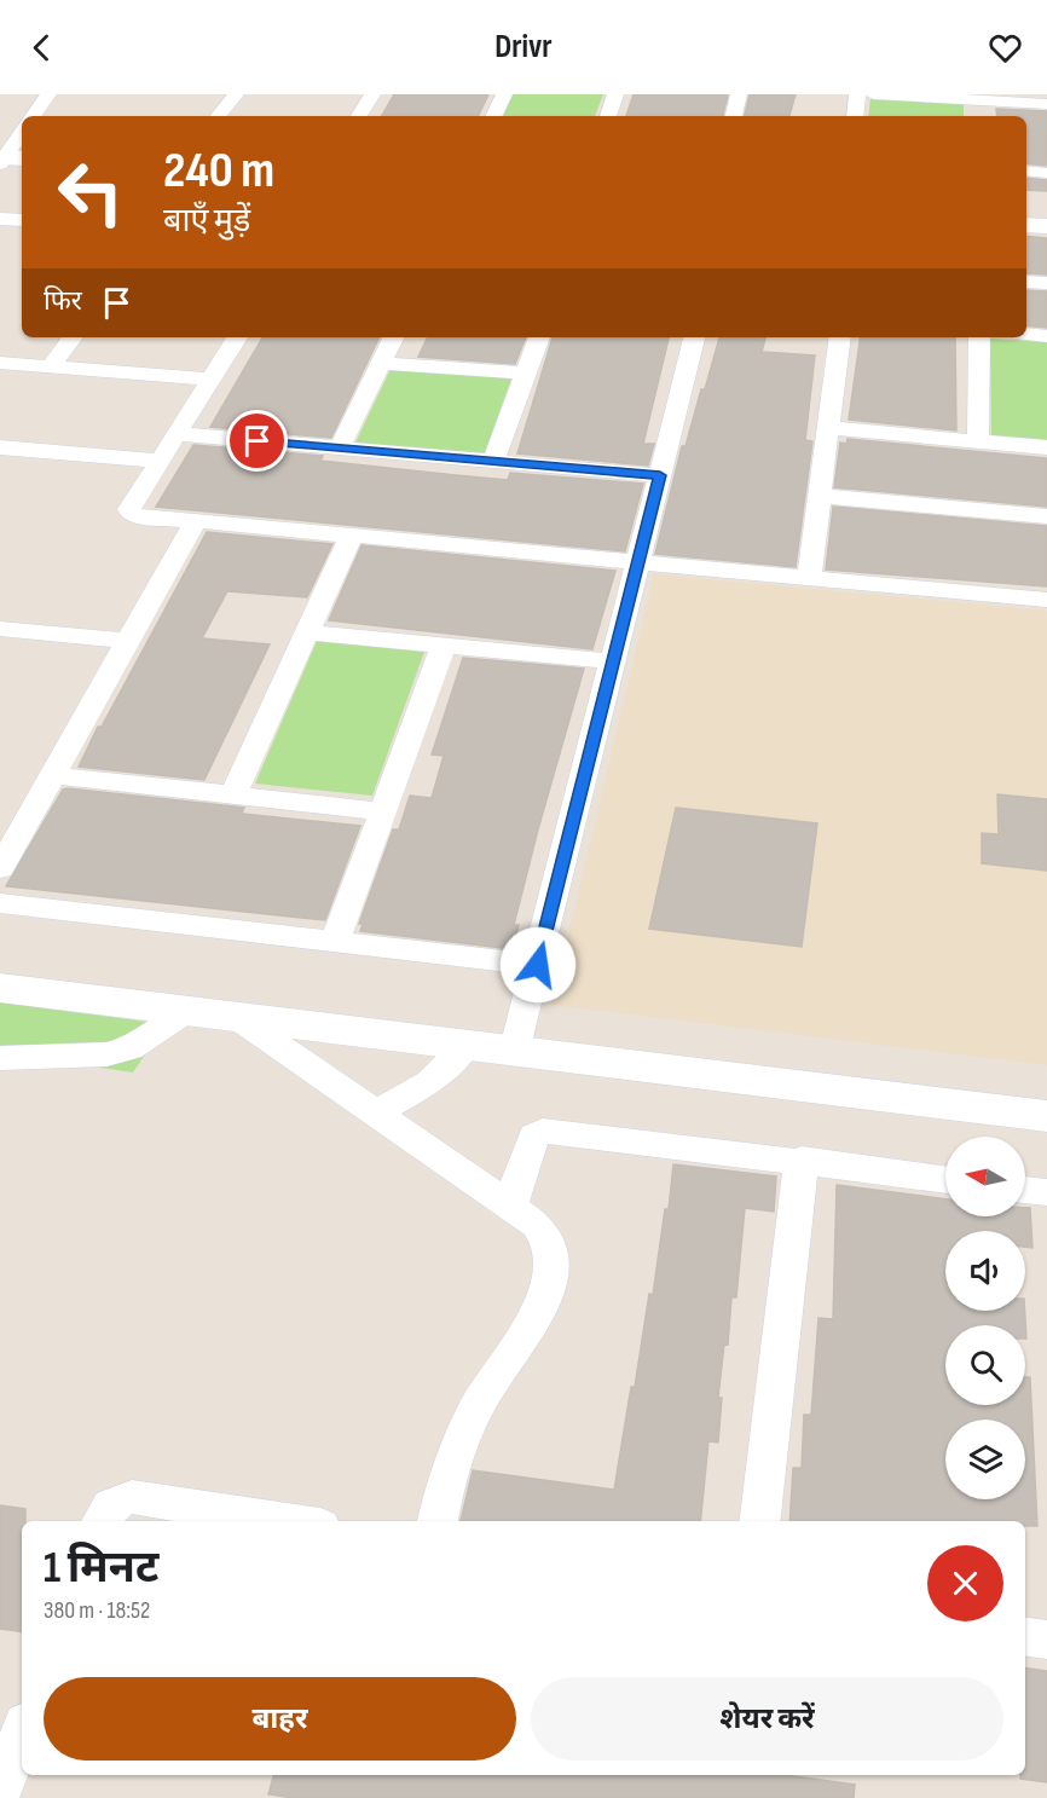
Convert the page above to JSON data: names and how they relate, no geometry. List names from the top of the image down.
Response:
{
  "north": "left",
  "page": {
    "header": "Drivr",
    "turn": ["240 m", "बाएँ मुड़ें"],
    "then": "फिर",
    "heading": ["1 मिनट", "380 m · 18:52"],
    "buttons": ["बाहर", "शेयर करें"]
  }
}
